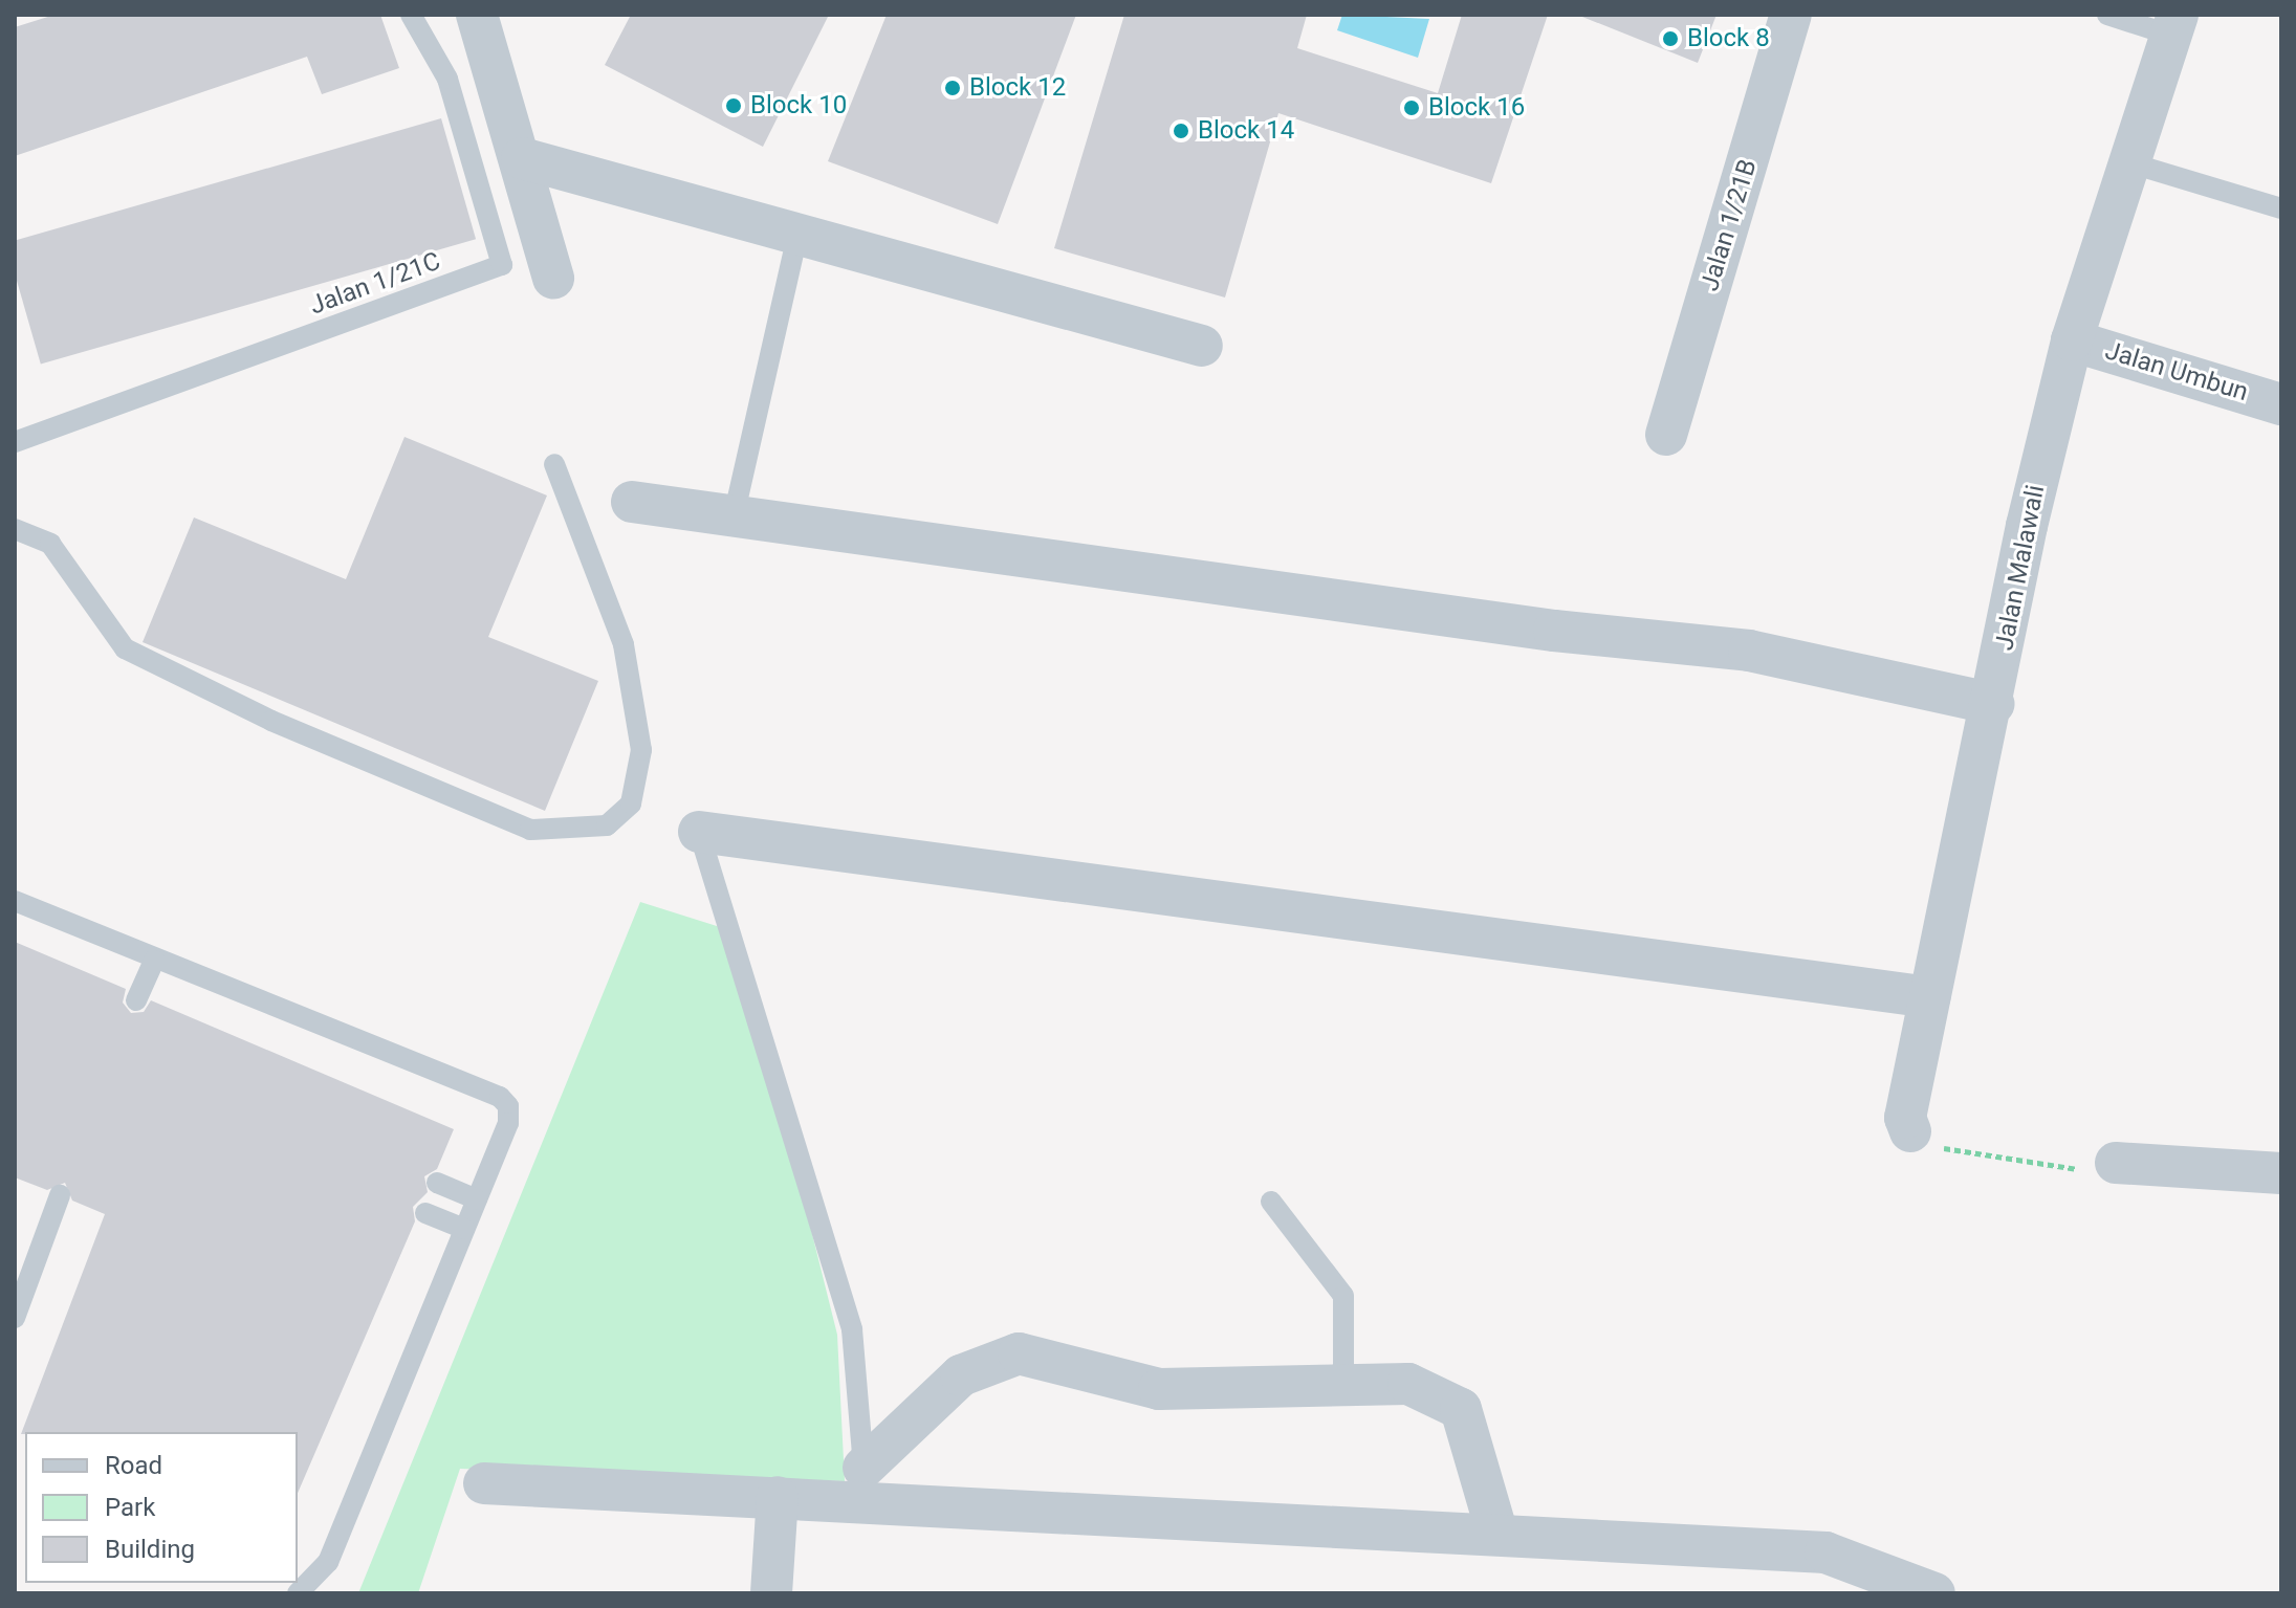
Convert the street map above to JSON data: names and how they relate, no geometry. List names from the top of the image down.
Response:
{
  "streets": {
    "street": ["Jalan 1/21B", "Jalan Umbun", "Jalan Malawali"],
    "lane": ["Jalan 1/21C"]
  },
  "crossings": [
    ["Jalan Umbun", "Jalan Malawali"]
  ],
  "places": [
    "Block 8",
    "Block 12",
    "Block 10",
    "Block 16",
    "Block 14"
  ],
  "legend": ["Road", "Park", "Building"]
}
